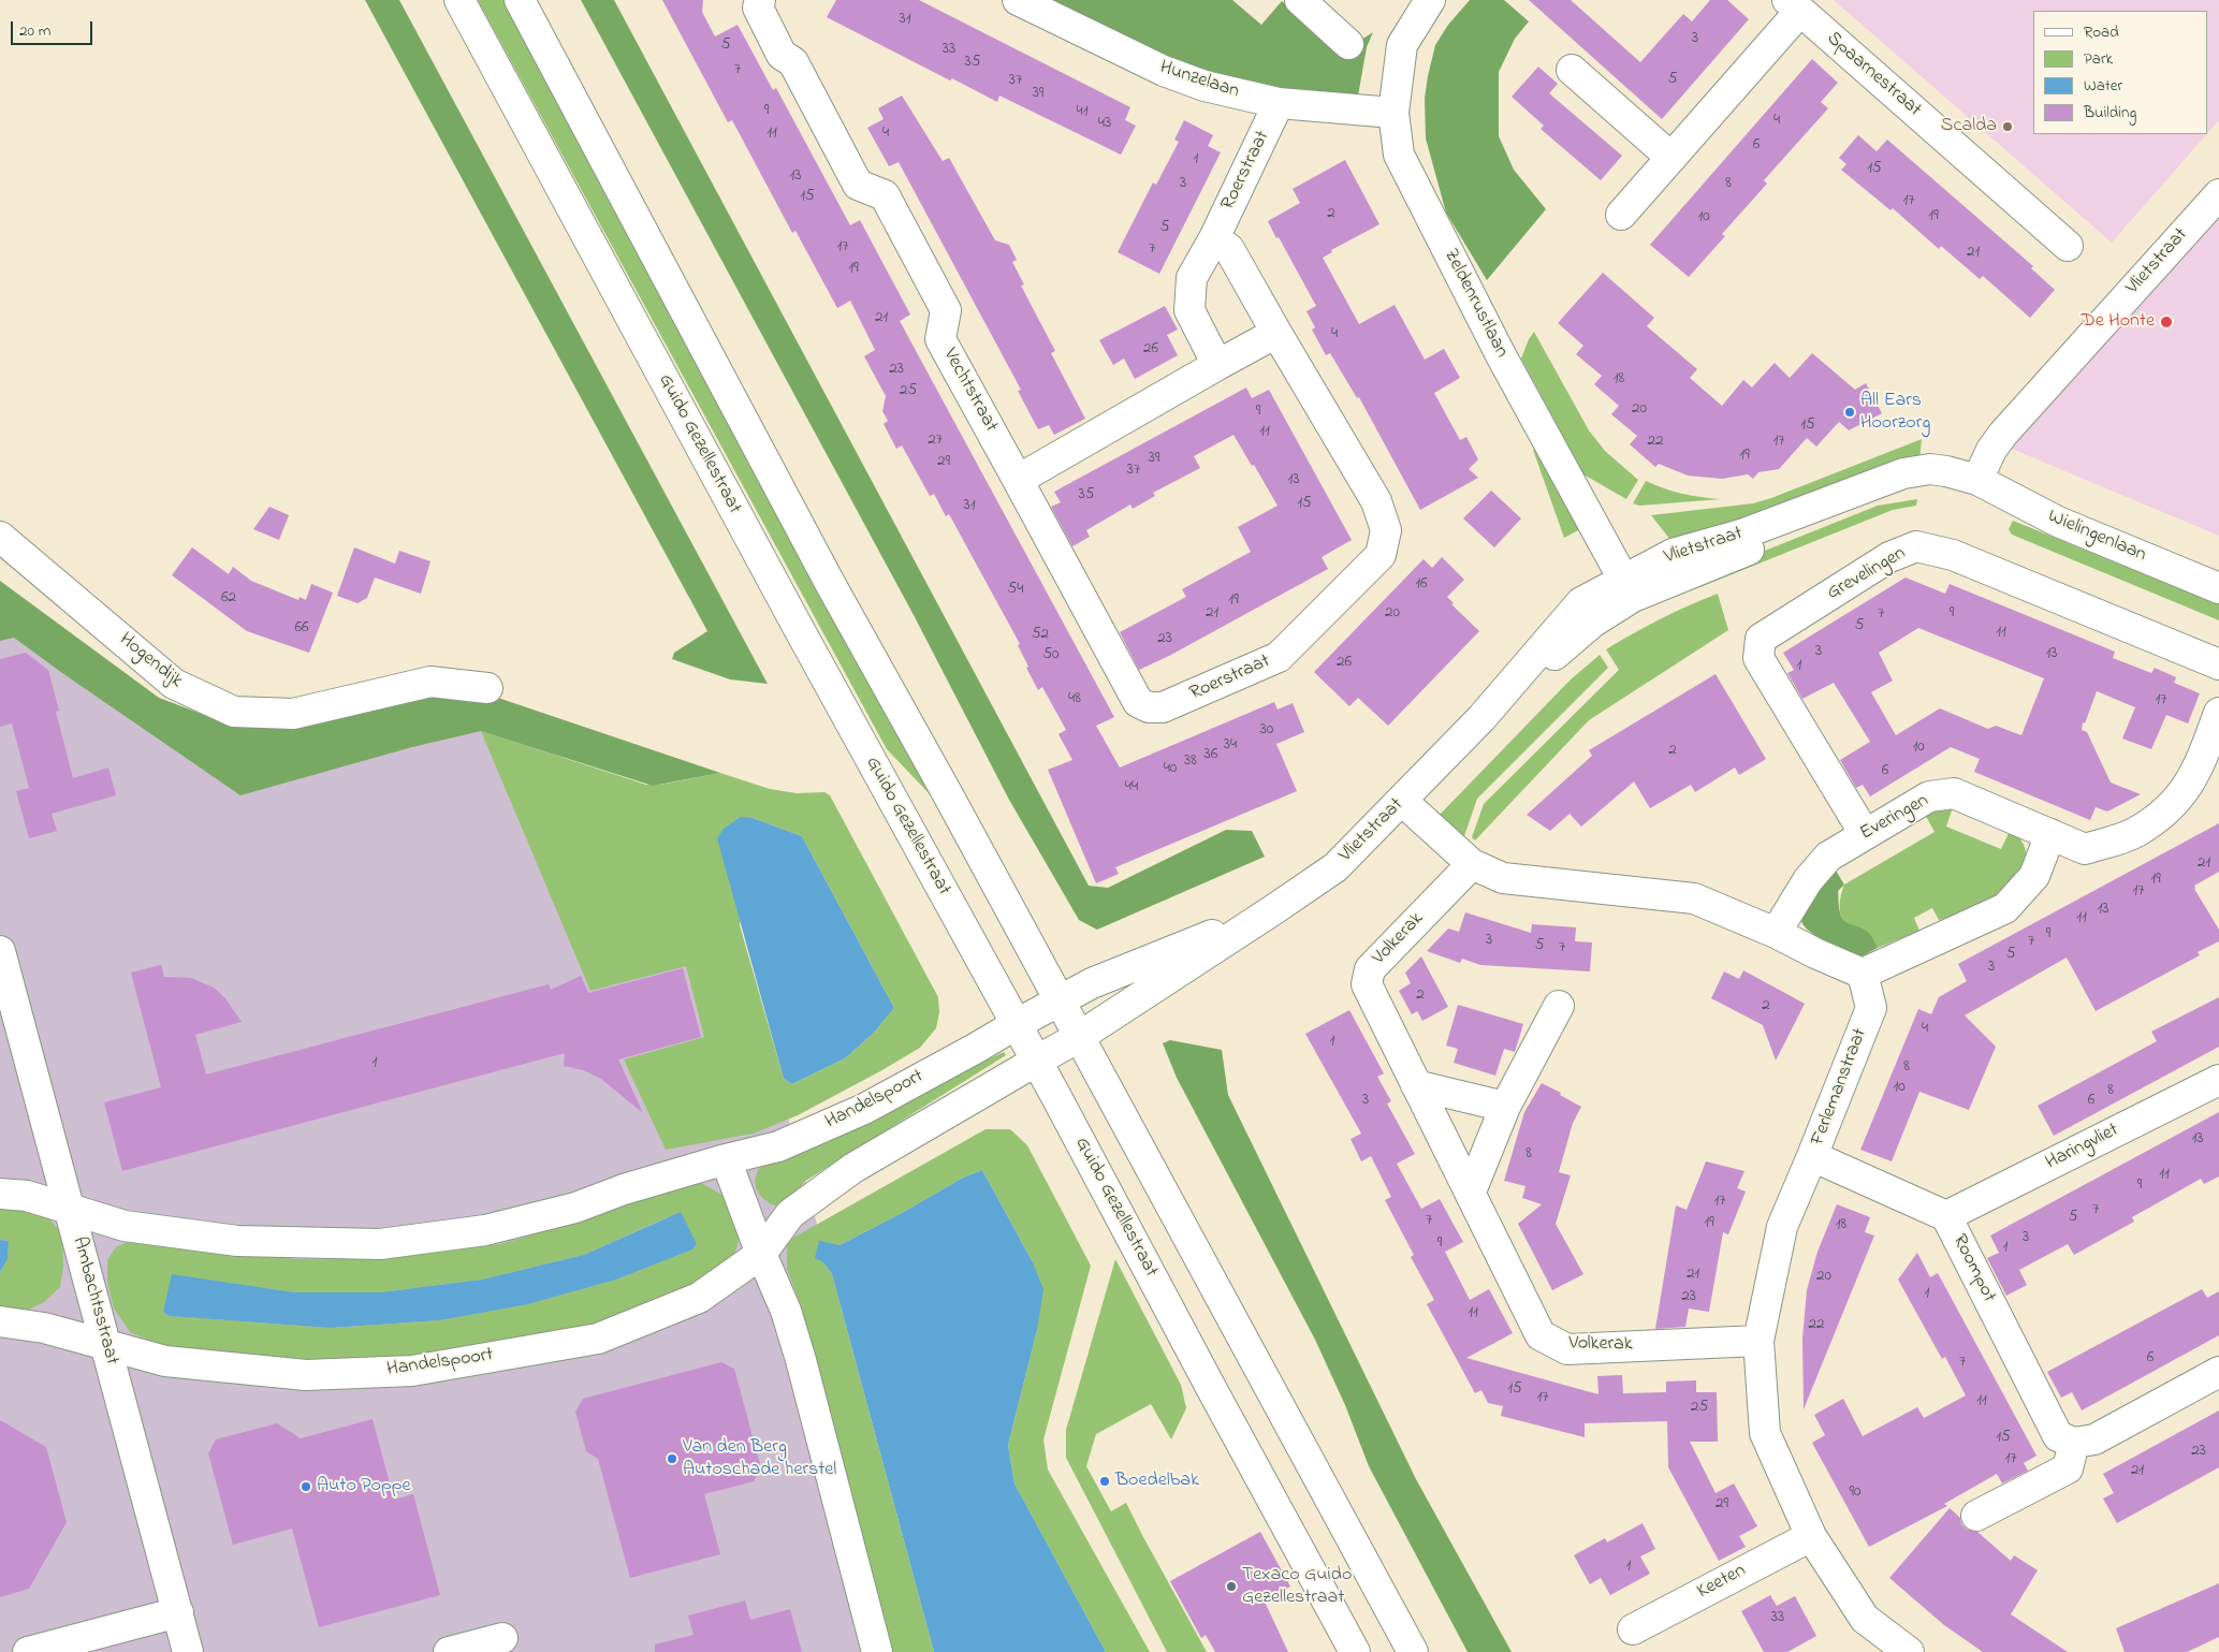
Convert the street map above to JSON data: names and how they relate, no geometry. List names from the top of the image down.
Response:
{
  "streets": {
    "street": [
      "Spaarnestraat",
      "Hunzelaan",
      "Roerstraat",
      "Vlietstraat",
      "Zeldenrustlaan",
      "Vechtstraat",
      "Guido Gezellestraat",
      "Wielingenlaan",
      "Grevelingen",
      "Hogendijk",
      "Everingen",
      "Volkerak",
      "Ferlemanstraat",
      "Handelspoort",
      "Haringvliet",
      "Roompot",
      "Ambachtsstraat",
      "Keeten"
    ]
  },
  "crossings": [
    ["Hunzelaan", "Roerstraat"],
    ["Hunzelaan", "Zeldenrustlaan"],
    ["Roerstraat", "Vechtstraat"],
    ["Vlietstraat", "Zeldenrustlaan"],
    ["Vlietstraat", "Guido Gezellestraat"],
    ["Vlietstraat", "Wielingenlaan"],
    ["Vlietstraat", "Handelspoort"],
    ["Guido Gezellestraat", "Handelspoort"],
    ["Grevelingen", "Everingen"],
    ["Volkerak", "Ferlemanstraat"],
    ["Ferlemanstraat", "Roompot"],
    ["Ferlemanstraat", "Keeten"],
    ["Handelspoort", "Ambachtsstraat"],
    ["Haringvliet", "Roompot"]
  ],
  "places": [
    "Scalda",
    "De Honte",
    "All Ears Hoorzorg",
    "Van den Berg Autoschade herstel",
    "Boedelbak",
    "Auto Poppe",
    "Texaco Guido Gezellestraat"
  ],
  "house_numbers": [
    "31",
    "3",
    "5",
    "33",
    "35",
    "7",
    "5",
    "37",
    "39",
    "9",
    "41",
    "4",
    "43",
    "11",
    "4",
    "6",
    "1",
    "15",
    "13",
    "3",
    "8",
    "15",
    "17",
    "2",
    "19",
    "10",
    "5",
    "17",
    "7",
    "21",
    "19",
    "21",
    "4",
    "26",
    "23",
    "18",
    "25",
    "20",
    "9",
    "15",
    "11",
    "27",
    "22",
    "17",
    "19",
    "39",
    "29",
    "37",
    "13",
    "35",
    "15",
    "31",
    "16",
    "54",
    "62",
    "19",
    "21",
    "20",
    "9",
    "7",
    "5",
    "66",
    "11",
    "52",
    "23",
    "3",
    "13",
    "50",
    "26",
    "1",
    "48",
    "17",
    "30",
    "34",
    "10",
    "2",
    "36",
    "38",
    "40",
    "6",
    "44",
    "21",
    "19",
    "17",
    "13",
    "11",
    "9",
    "3",
    "7",
    "5",
    "7",
    "5",
    "3",
    "2",
    "2",
    "4",
    "1",
    "1",
    "8",
    "10",
    "8",
    "3",
    "6",
    "13",
    "8",
    "11",
    "9",
    "17",
    "7",
    "5",
    "7",
    "19",
    "18",
    "3",
    "9",
    "1",
    "21",
    "20",
    "1",
    "23",
    "11",
    "22",
    "6",
    "7",
    "15",
    "17",
    "11",
    "25",
    "15",
    "23",
    "17",
    "21",
    "90",
    "29",
    "1",
    "33"
  ],
  "legend": [
    "Road",
    "Park",
    "Water",
    "Building"
  ],
  "scale_bar": "20 m"
}
